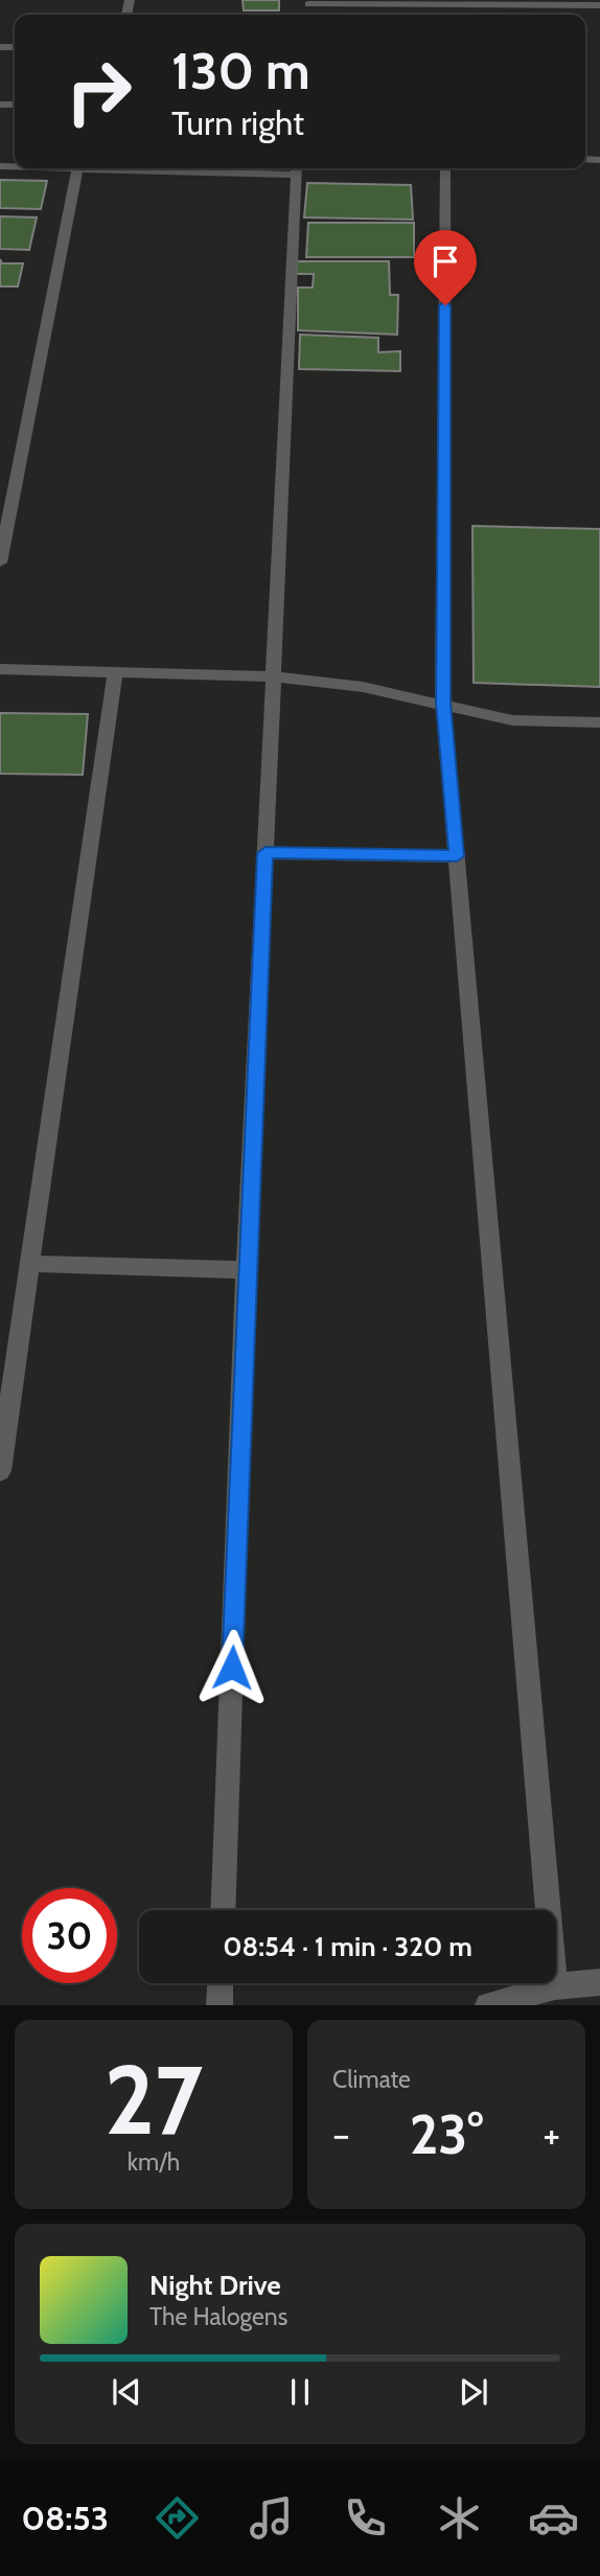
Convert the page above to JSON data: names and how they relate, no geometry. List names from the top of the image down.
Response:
{
  "page": {
    "turn": ["130 m", "Turn right"],
    "limit": "30",
    "trip": "08:54 · 1 min · 320 m",
    "tile": [
      ["27", "km/h"],
      "Climate"
    ],
    "heat": ["−", "23°", "+"],
    "song": ["Night Drive", "The Halogens"],
    "tabs": "08:53"
  }
}
